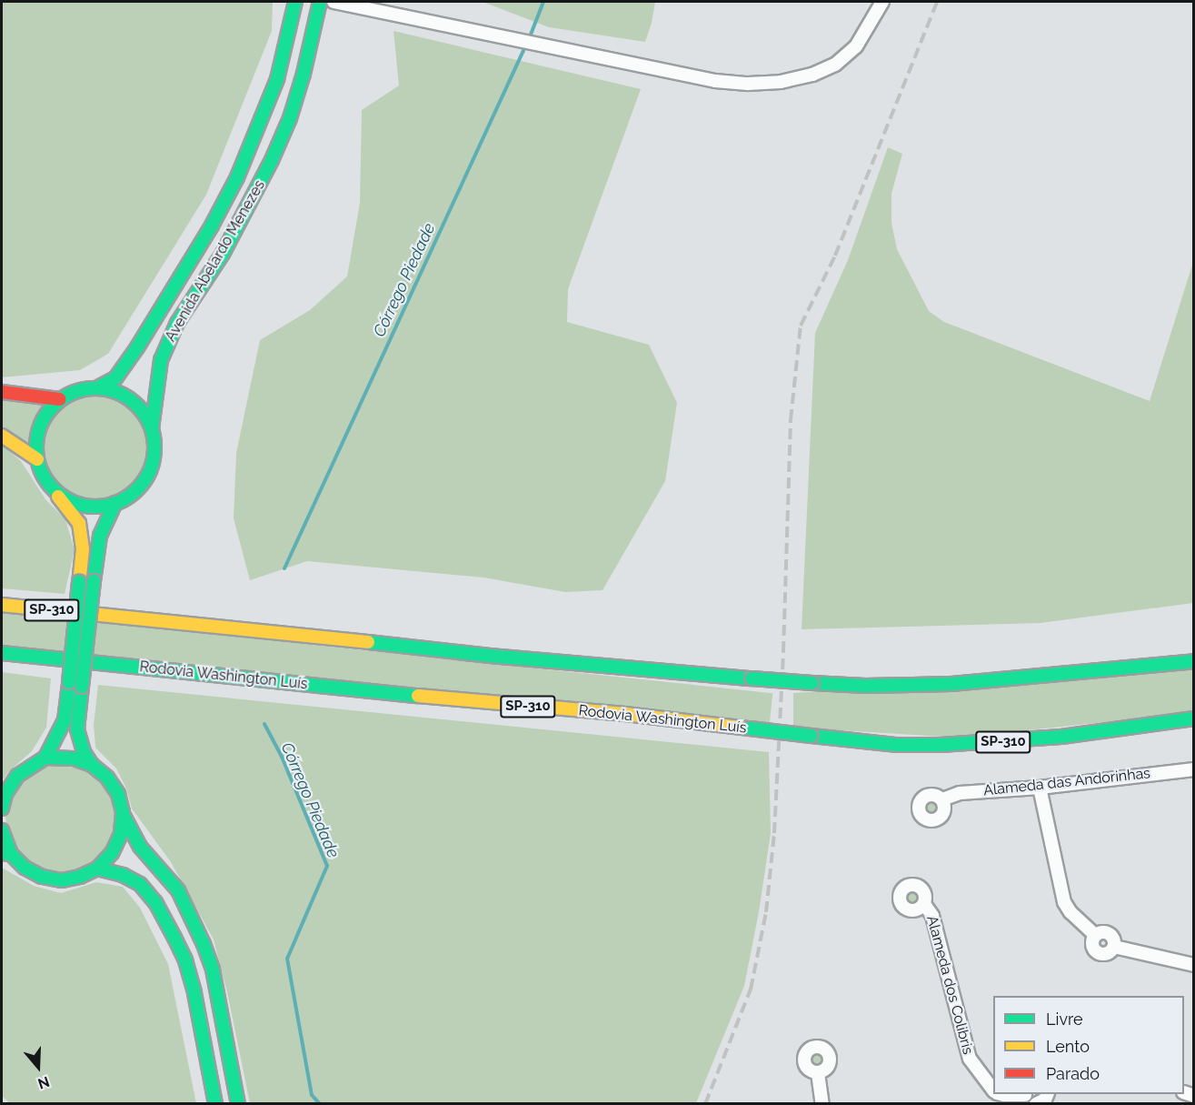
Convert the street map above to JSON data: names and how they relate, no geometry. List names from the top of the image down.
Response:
{
  "streets": {
    "main road": ["Avenida Abelardo Menezes", "SP-310", "Rodovia Washington Luís"],
    "street": ["Alameda das Andorinhas", "Alameda dos Colibris"]
  },
  "water": ["Córrego Piedade"],
  "legend": ["Livre", "Lento", "Parado"],
  "north": "bottom"
}
